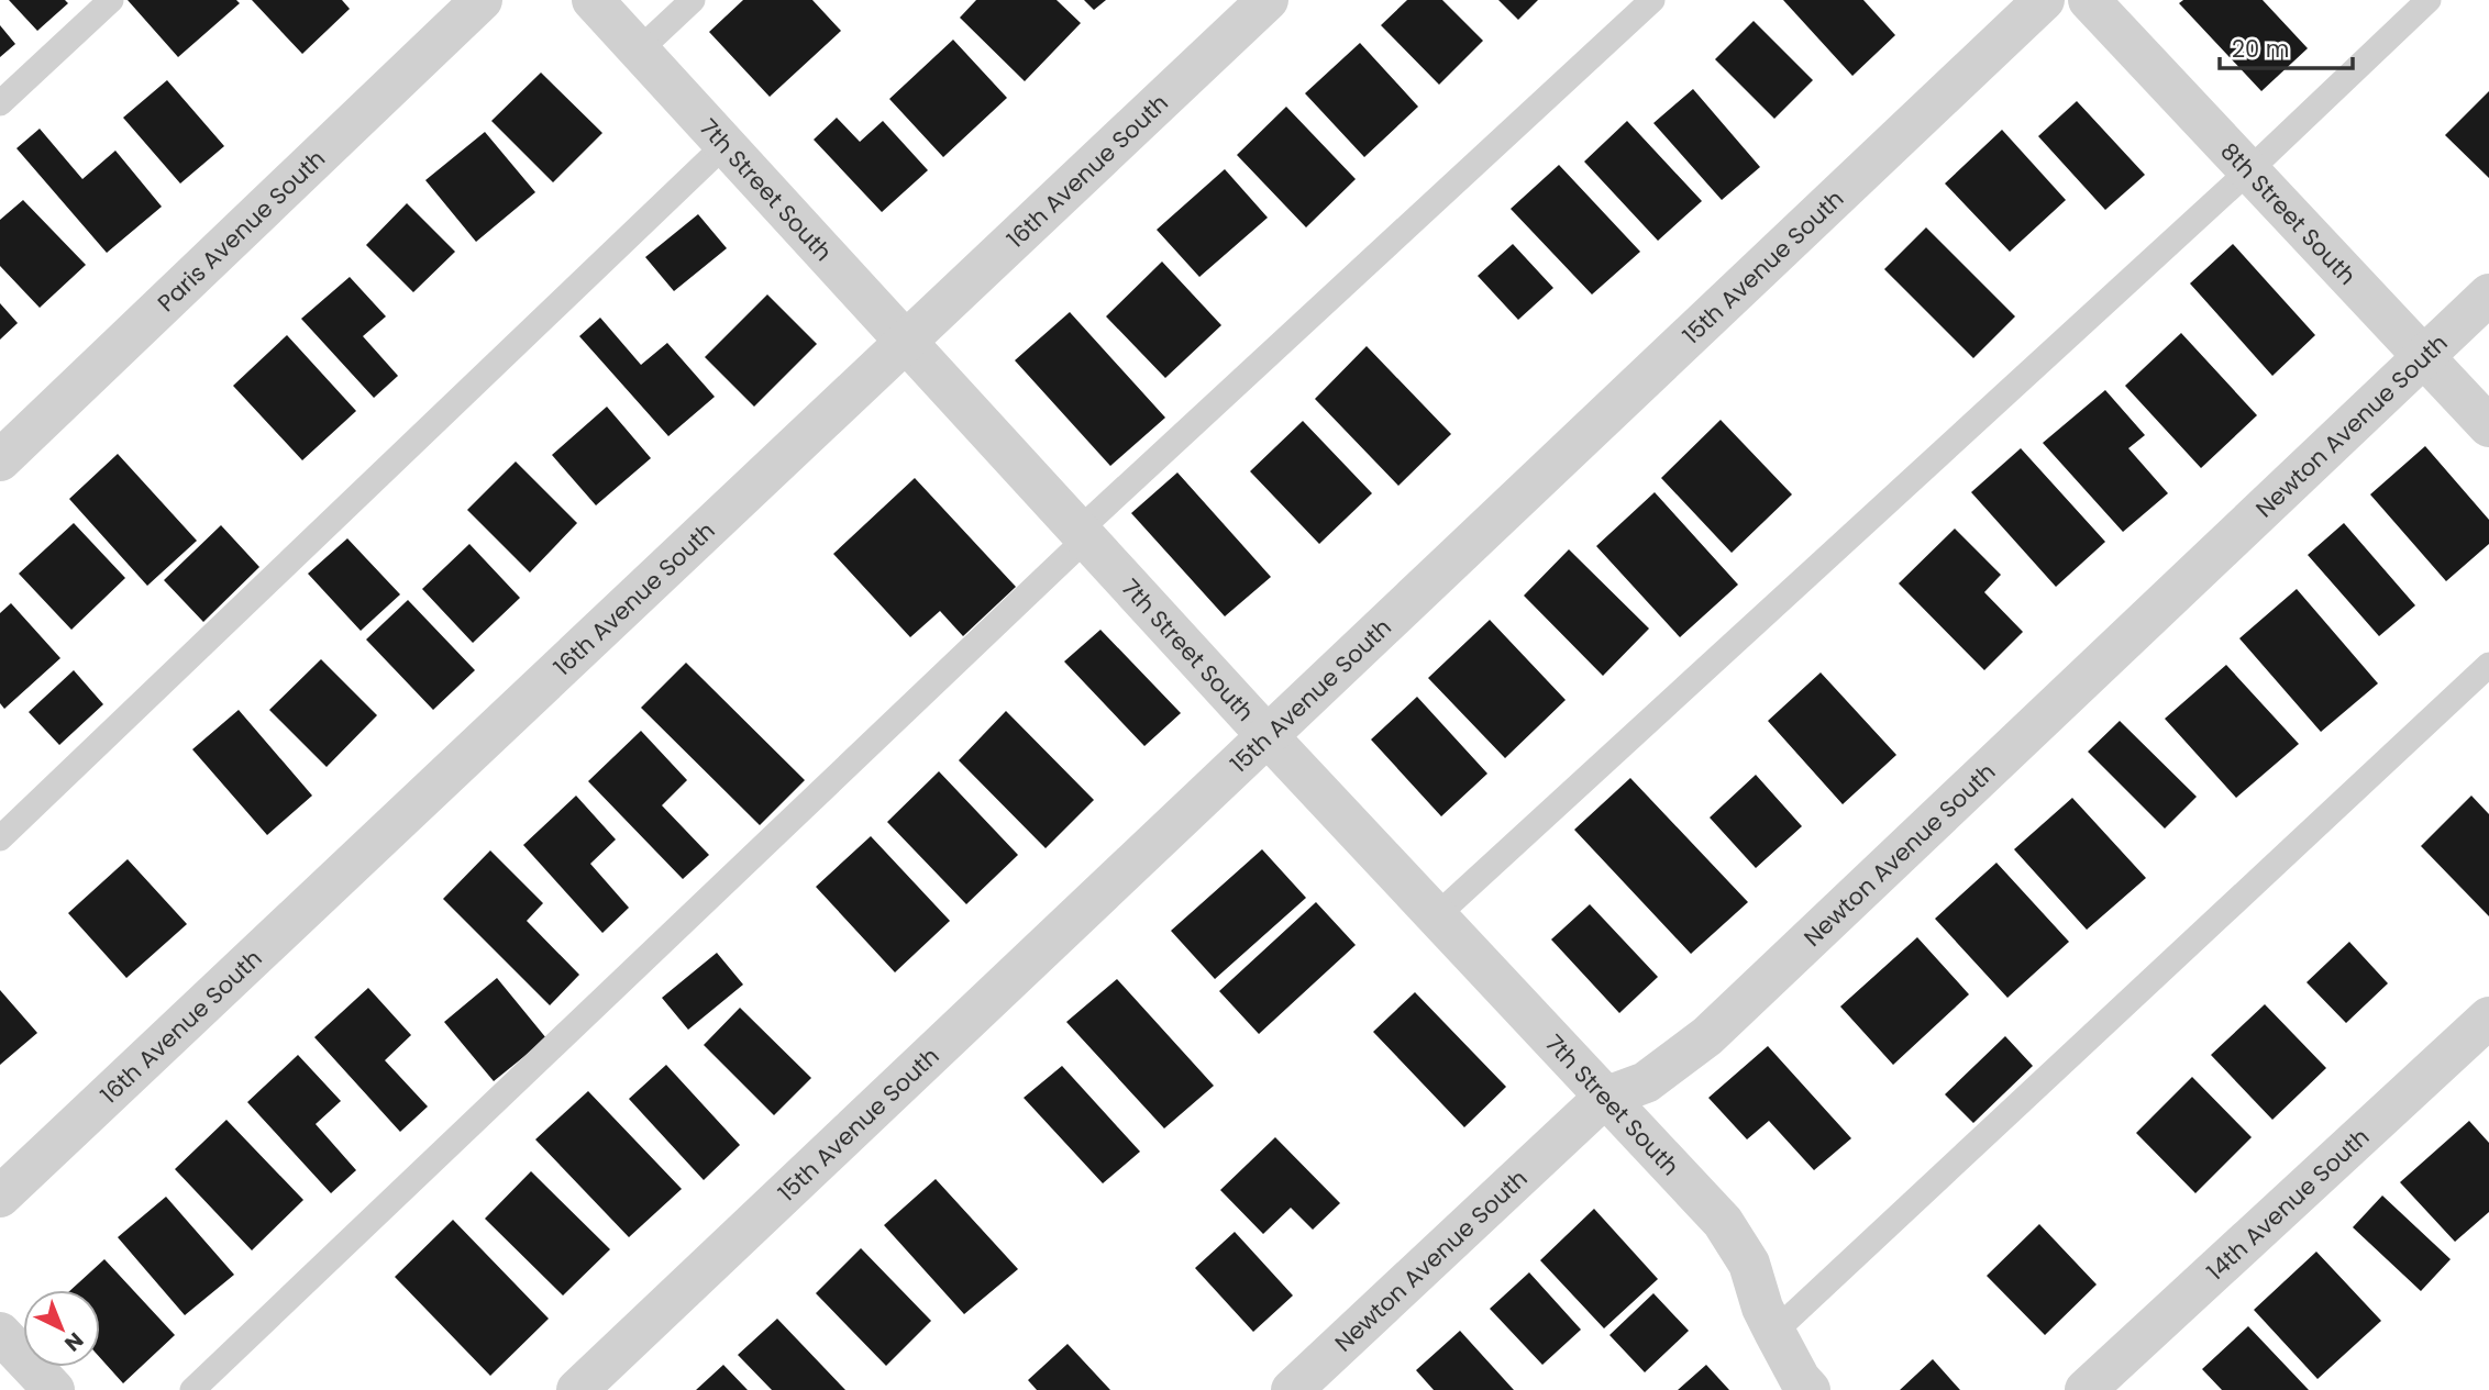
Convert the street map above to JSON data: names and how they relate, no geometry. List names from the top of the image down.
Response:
{
  "streets": {
    "street": [
      "16th Avenue South",
      "7th Street South",
      "8th Street South",
      "Paris Avenue South",
      "15th Avenue South",
      "Newton Avenue South",
      "14th Avenue South"
    ]
  },
  "crossings": [
    ["16th Avenue South", "7th Street South"],
    ["7th Street South", "15th Avenue South"],
    ["7th Street South", "Newton Avenue South"],
    ["8th Street South", "Newton Avenue South"]
  ],
  "scale_bar": "20 m",
  "north": "bottom right"
}
